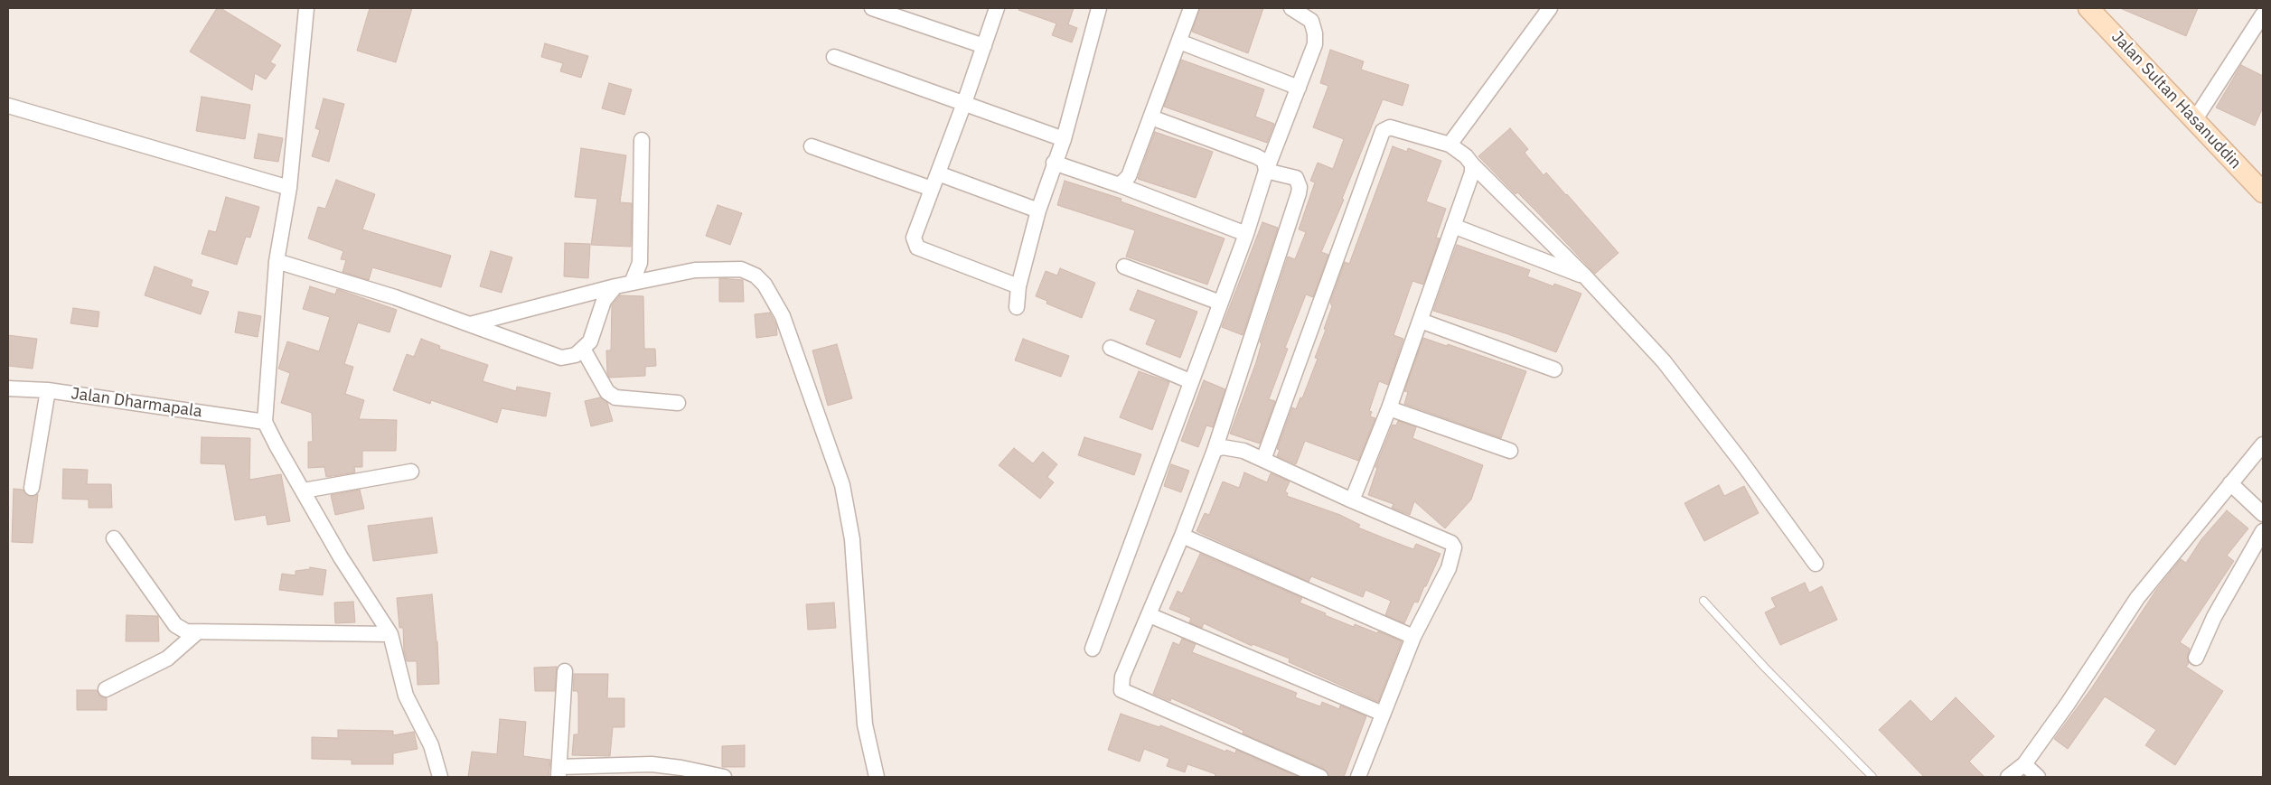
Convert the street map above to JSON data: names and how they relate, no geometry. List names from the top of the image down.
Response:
{
  "streets": {
    "street": ["Jalan Sultan Hasanuddin", "Jalan Dharmapala"]
  }
}
